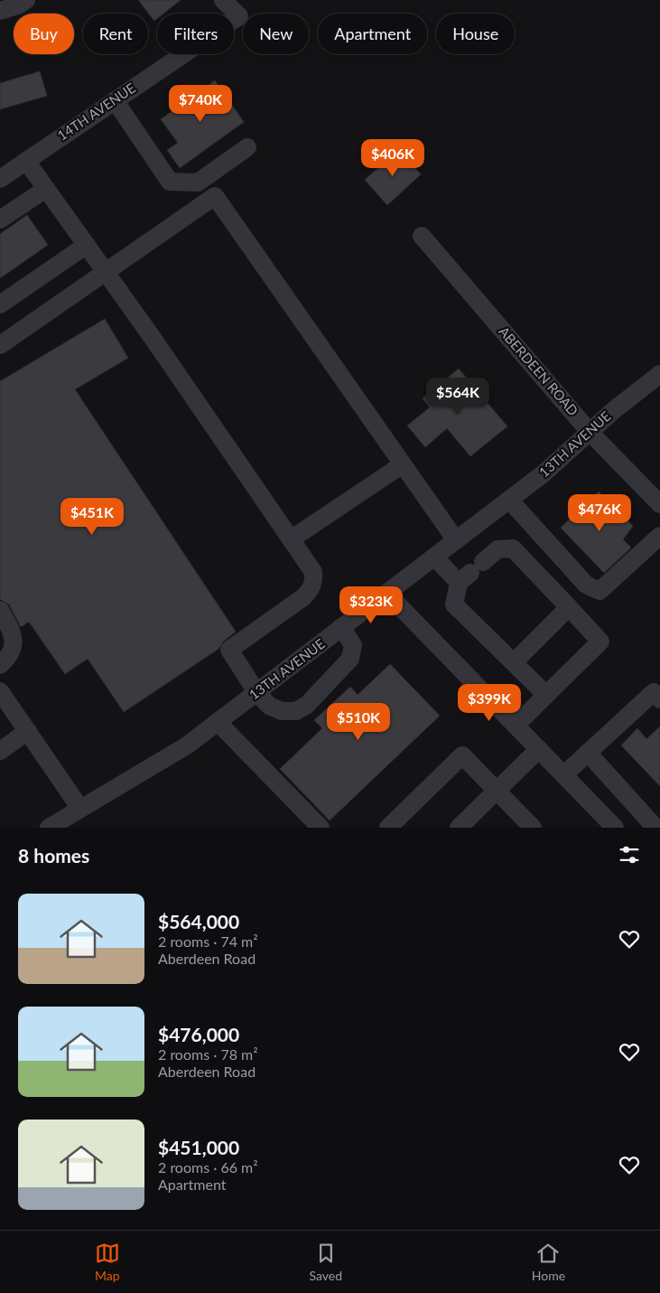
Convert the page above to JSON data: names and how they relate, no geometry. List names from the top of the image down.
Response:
{
  "streets": {
    "street": ["14TH AVENUE", "ABERDEEN ROAD", "13TH AVENUE"]
  },
  "crossings": [
    ["ABERDEEN ROAD", "13TH AVENUE"]
  ],
  "page": {
    "chip": [
      "Buy",
      "Rent",
      "Filters",
      "New",
      "Apartment",
      "House"
    ],
    "price": [
      "$740K",
      "$406K",
      "$564K",
      "$476K",
      "$451K",
      "$323K",
      "$399K",
      "$510K"
    ],
    "heading": "8 homes",
    "list": [
      {
        "name": "$564,000",
        "note": "2 rooms · 74 m² · Aberdeen Road"
      },
      {
        "name": "$476,000",
        "note": "2 rooms · 78 m² · Aberdeen Road"
      },
      {
        "name": "$451,000",
        "note": "2 rooms · 66 m² · Apartment"
      }
    ],
    "tabs": ["Map", "Saved", "Home"]
  }
}
